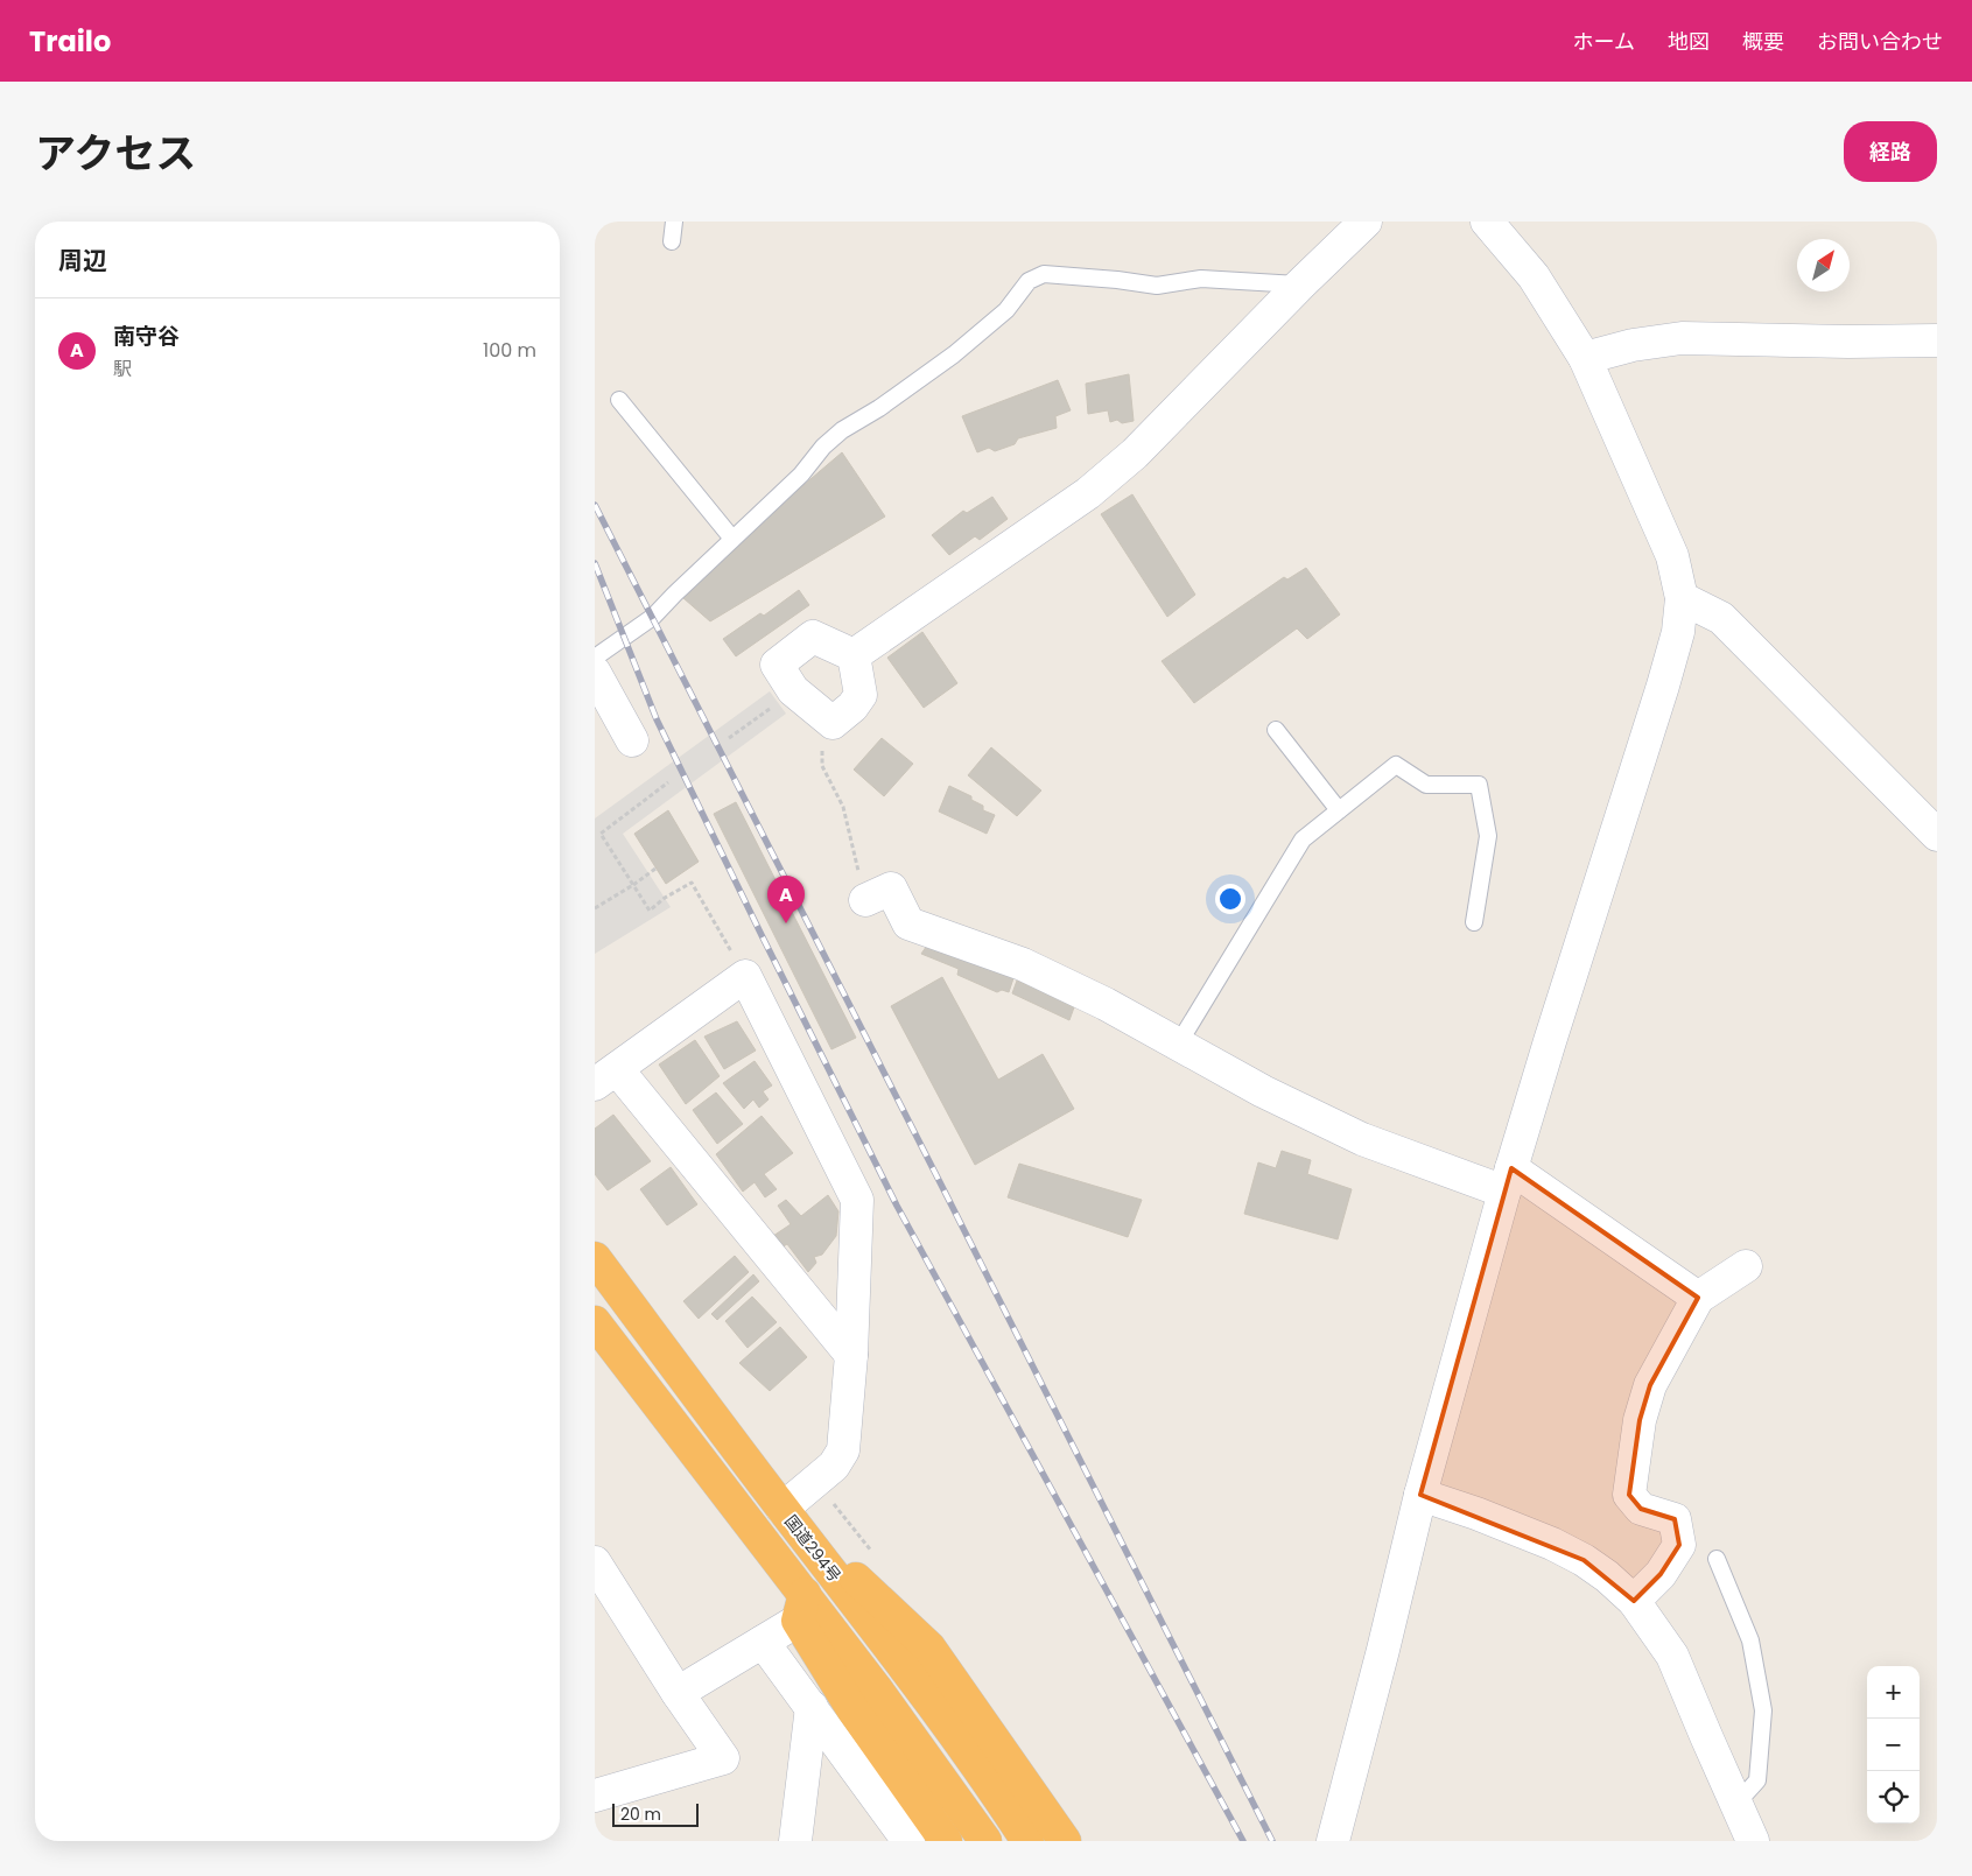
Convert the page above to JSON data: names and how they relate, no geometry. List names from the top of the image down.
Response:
{
  "streets": {
    "highway": ["国道294号"]
  },
  "scale_bar": "20 m",
  "north": "top right",
  "page": {
    "header": "Trailo",
    "nav": [
      "ホーム",
      "地図",
      "概要",
      "お問い合わせ"
    ],
    "title": "アクセス",
    "buttons": "経路",
    "heading": "周辺",
    "list": [
      {
        "mark": "A",
        "name": "南守谷",
        "note": "駅",
        "value": "100 m"
      }
    ],
    "pins": "A",
    "map_buttons": ["+", "−"],
    "scale": "20 m"
  }
}
